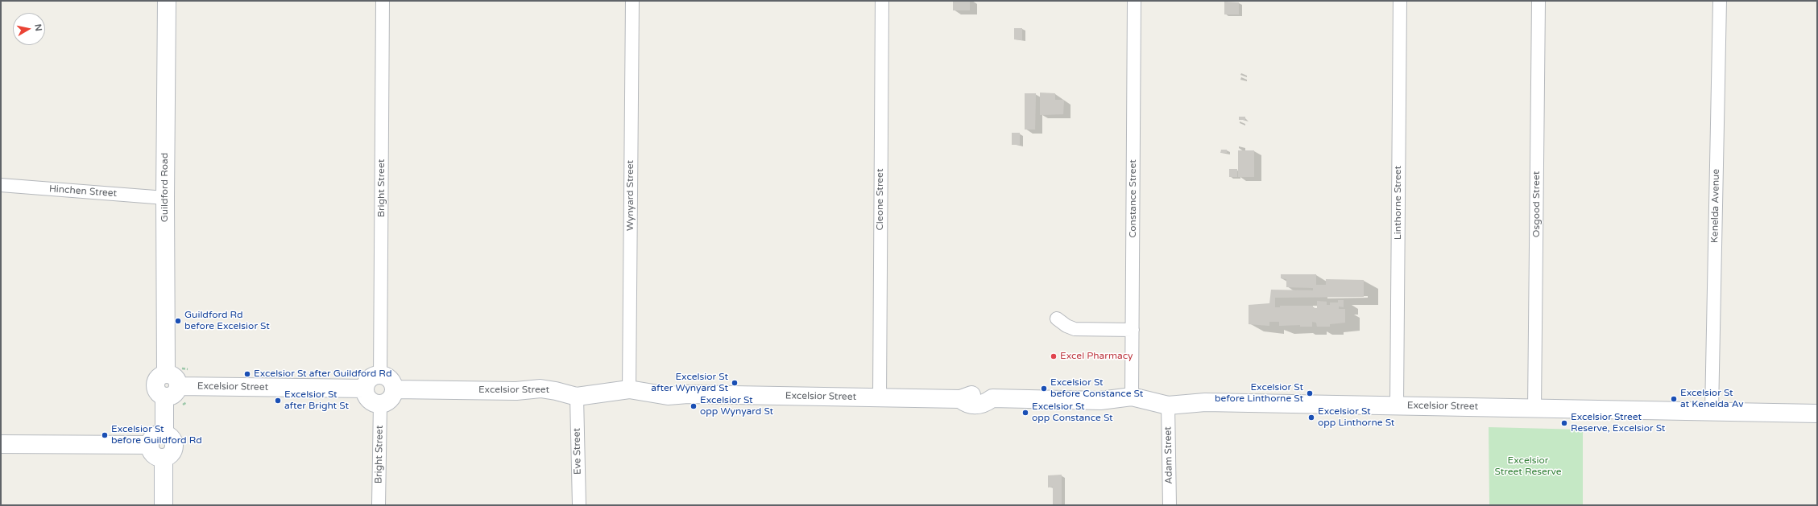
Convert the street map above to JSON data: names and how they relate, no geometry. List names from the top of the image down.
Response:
{
  "streets": {
    "street": [
      "Guildford Road",
      "Bright Street",
      "Hinchen Street",
      "Wynyard Street",
      "Constance Street",
      "Cleone Street",
      "Linthorne Street",
      "Osgood Street",
      "Kenelda Avenue",
      "Excelsior Street",
      "Eve Street",
      "Adam Street"
    ]
  },
  "crossings": [
    ["Guildford Road", "Hinchen Street"],
    ["Guildford Road", "Excelsior Street"],
    ["Bright Street", "Excelsior Street"],
    ["Wynyard Street", "Excelsior Street"],
    ["Constance Street", "Excelsior Street"],
    ["Cleone Street", "Excelsior Street"],
    ["Linthorne Street", "Excelsior Street"],
    ["Osgood Street", "Excelsior Street"],
    ["Kenelda Avenue", "Excelsior Street"],
    ["Excelsior Street", "Eve Street"],
    ["Excelsior Street", "Adam Street"]
  ],
  "parks": ["Excelsior Street Reserve"],
  "places": [
    "Guildford Rd before Excelsior St",
    "Excel Pharmacy",
    "Excelsior St after Guildford Rd",
    "Excelsior St after Wynyard St",
    "Excelsior St before Constance St",
    "Excelsior St before Linthorne St",
    "Excelsior St at Kenelda Av",
    "Excelsior St after Bright St",
    "Excelsior St opp Wynyard St",
    "Excelsior St opp Constance St",
    "Excelsior St opp Linthorne St",
    "Excelsior Street Reserve, Excelsior St",
    "Excelsior St before Guildford Rd"
  ],
  "north": "right"
}
